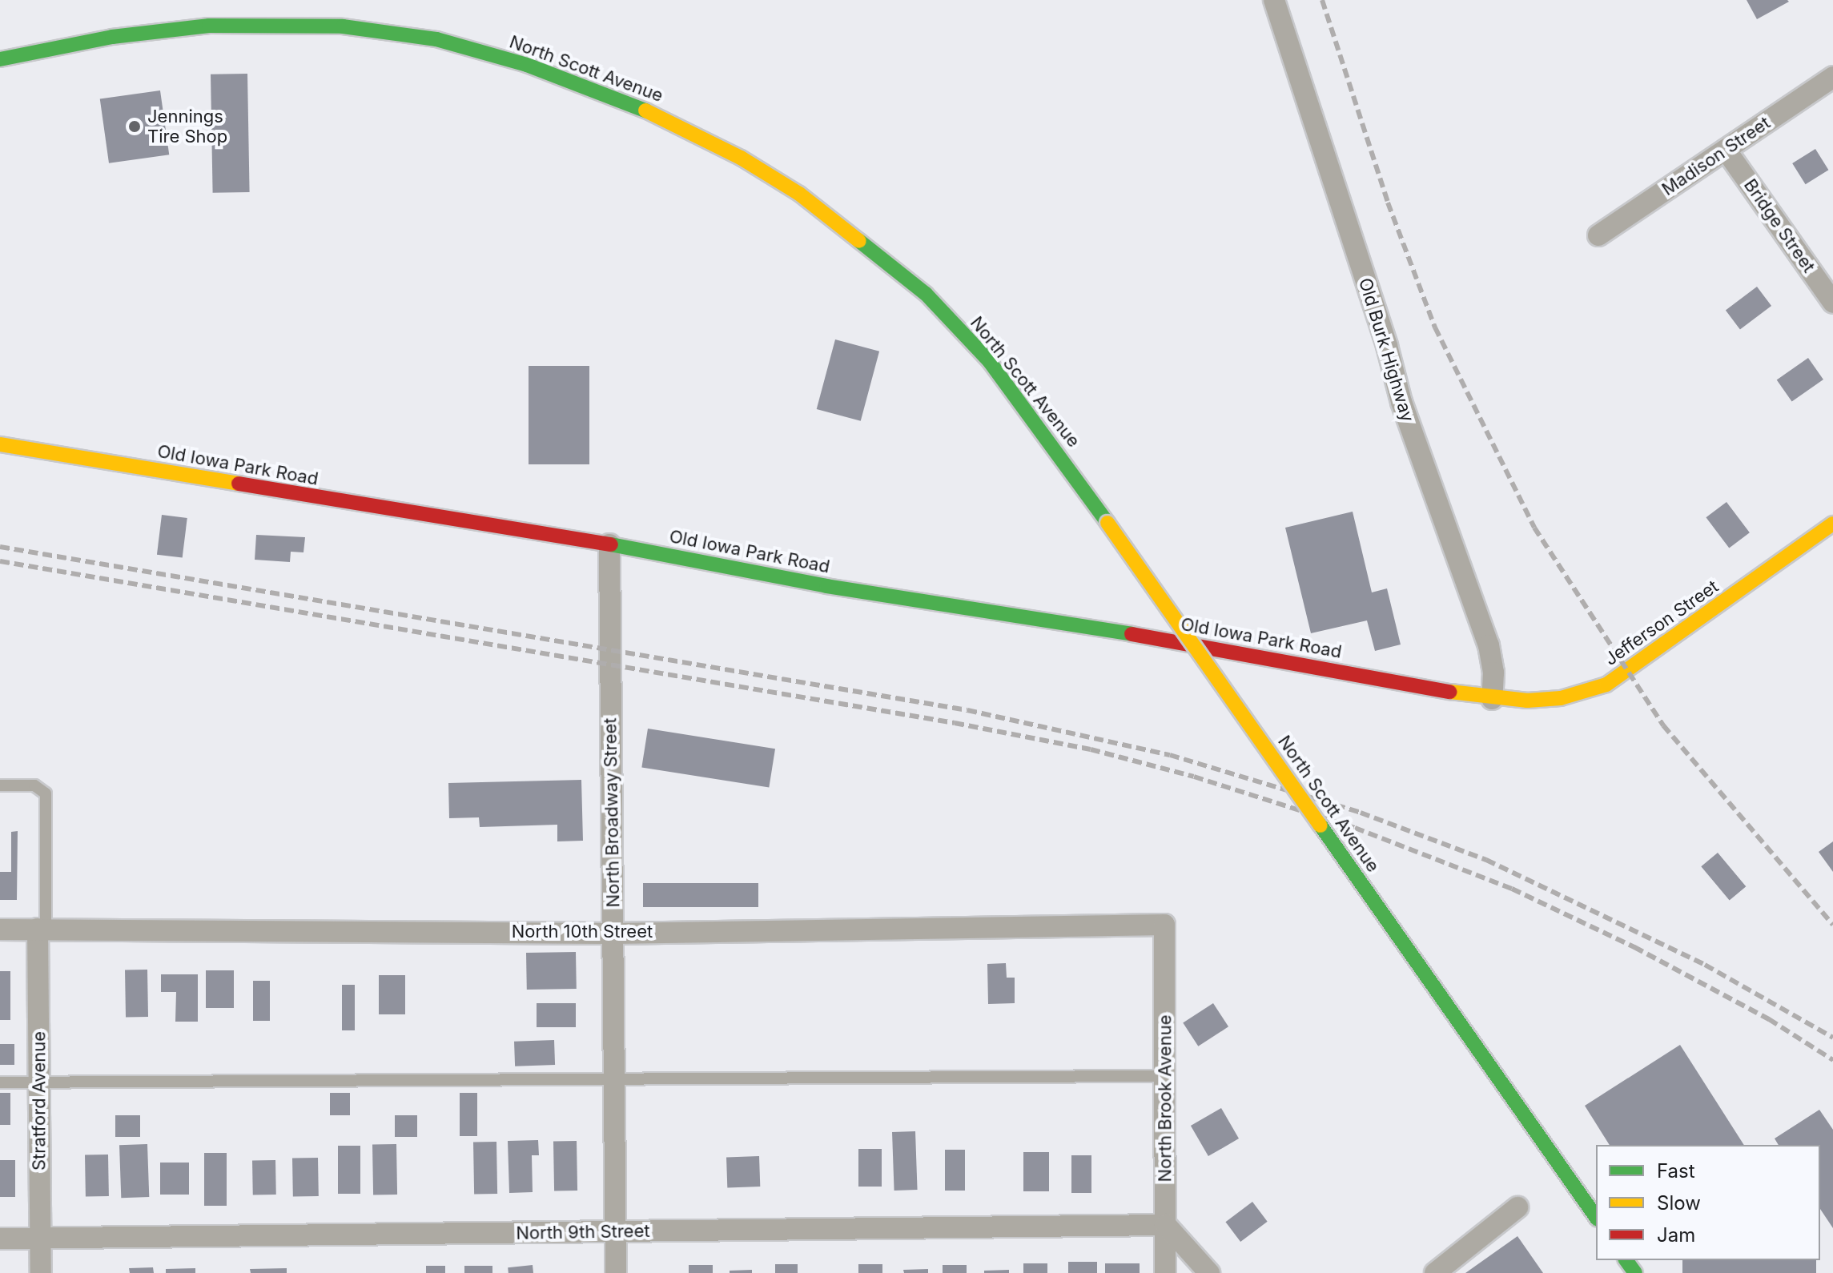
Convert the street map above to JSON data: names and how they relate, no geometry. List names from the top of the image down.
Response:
{
  "streets": {
    "main road": ["North Scott Avenue", "Old Iowa Park Road", "Jefferson Street"],
    "street": [
      "Madison Street",
      "Bridge Street",
      "Old Burk Highway",
      "North Broadway Street",
      "North 10th Street",
      "North Brook Avenue",
      "Stratford Avenue",
      "North 9th Street"
    ]
  },
  "crossings": [
    ["Madison Street", "Bridge Street"],
    ["Old Burk Highway", "Old Iowa Park Road"],
    ["Old Burk Highway", "Jefferson Street"],
    ["Old Iowa Park Road", "Jefferson Street"],
    ["Old Iowa Park Road", "North Broadway Street"],
    ["North Broadway Street", "North 10th Street"],
    ["North Broadway Street", "North 9th Street"],
    ["North 10th Street", "North Brook Avenue"],
    ["North 10th Street", "Stratford Avenue"],
    ["North Brook Avenue", "North 9th Street"],
    ["Stratford Avenue", "North 9th Street"]
  ],
  "places": ["Jennings Tire Shop"],
  "legend": ["Fast", "Slow", "Jam"]
}
